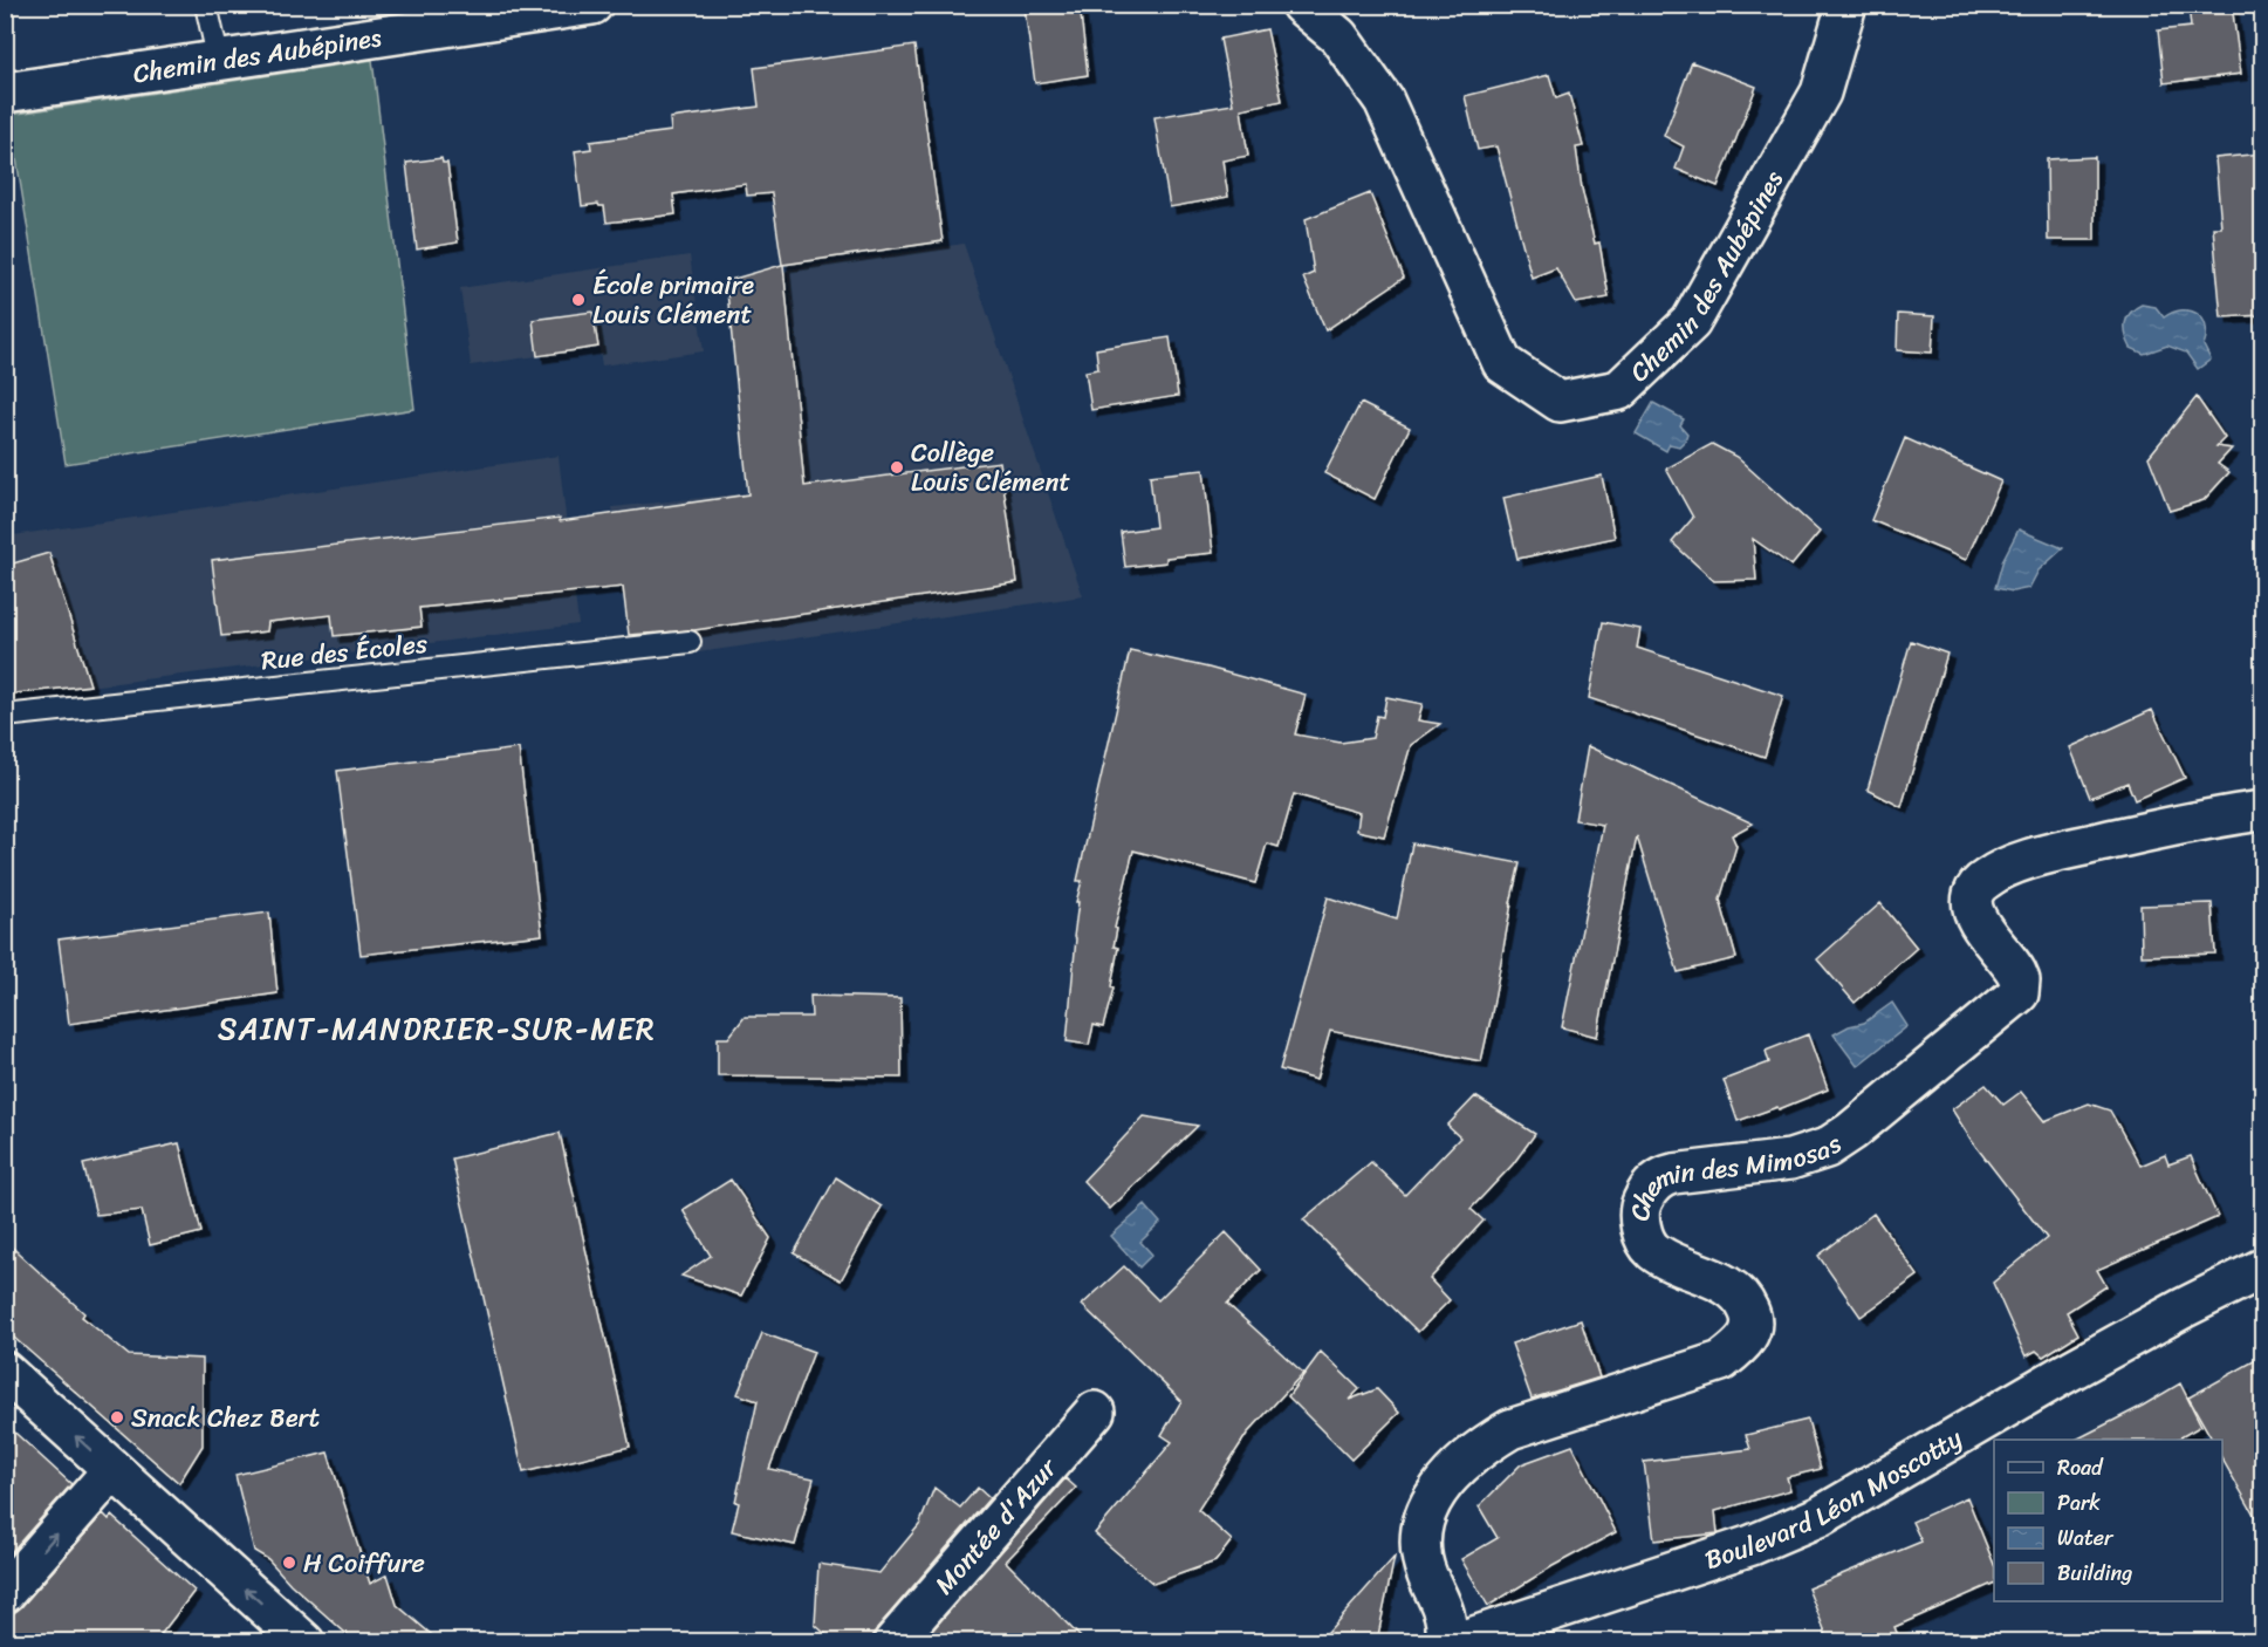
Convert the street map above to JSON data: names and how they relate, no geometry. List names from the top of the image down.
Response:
{
  "streets": {
    "street": [
      "Chemin des Aubépines",
      "Chemin des Mimosas",
      "Boulevard Léon Moscotty",
      "Montée d'Azur"
    ],
    "lane": ["Rue des Écoles"]
  },
  "districts": ["SAINT-MANDRIER-SUR-MER"],
  "places": [
    "École primaire Louis Clément",
    "Collège Louis Clément",
    "Snack Chez Bert",
    "H Coiffure"
  ],
  "legend": [
    "Road",
    "Park",
    "Water",
    "Building"
  ]
}
